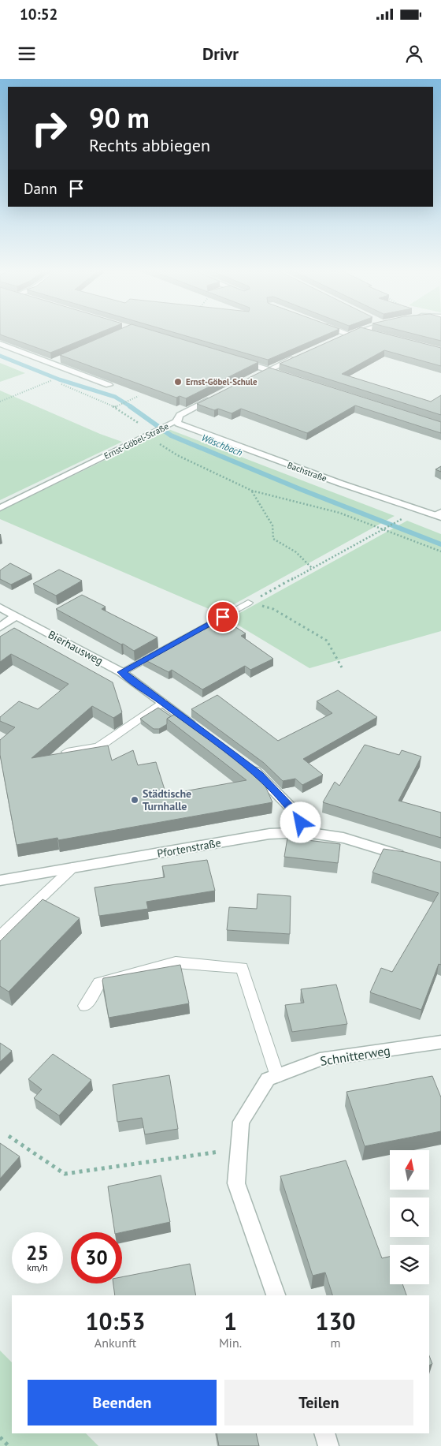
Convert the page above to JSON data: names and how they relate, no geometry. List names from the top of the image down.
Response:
{
  "streets": {
    "street": [
      "Ernst-Göbel-Straße",
      "Bachstraße",
      "Bierhausweg",
      "Pfortenstraße",
      "Schnitterweg"
    ]
  },
  "crossings": [
    ["Ernst-Göbel-Straße", "Bachstraße"]
  ],
  "water": ["Wäschbach"],
  "places": ["Ernst-Göbel-Schule", "Städtische Turnhalle"],
  "north": "top",
  "page": {
    "status": "10:52",
    "header": "Drivr",
    "turn": ["90 m", "Rechts abbiegen"],
    "then": "Dann",
    "speed": "25 km/h",
    "limit": "30",
    "eta": [
      "10:53",
      "Ankunft",
      "1",
      "Min.",
      "130",
      "m"
    ],
    "buttons": ["Beenden", "Teilen"]
  }
}
